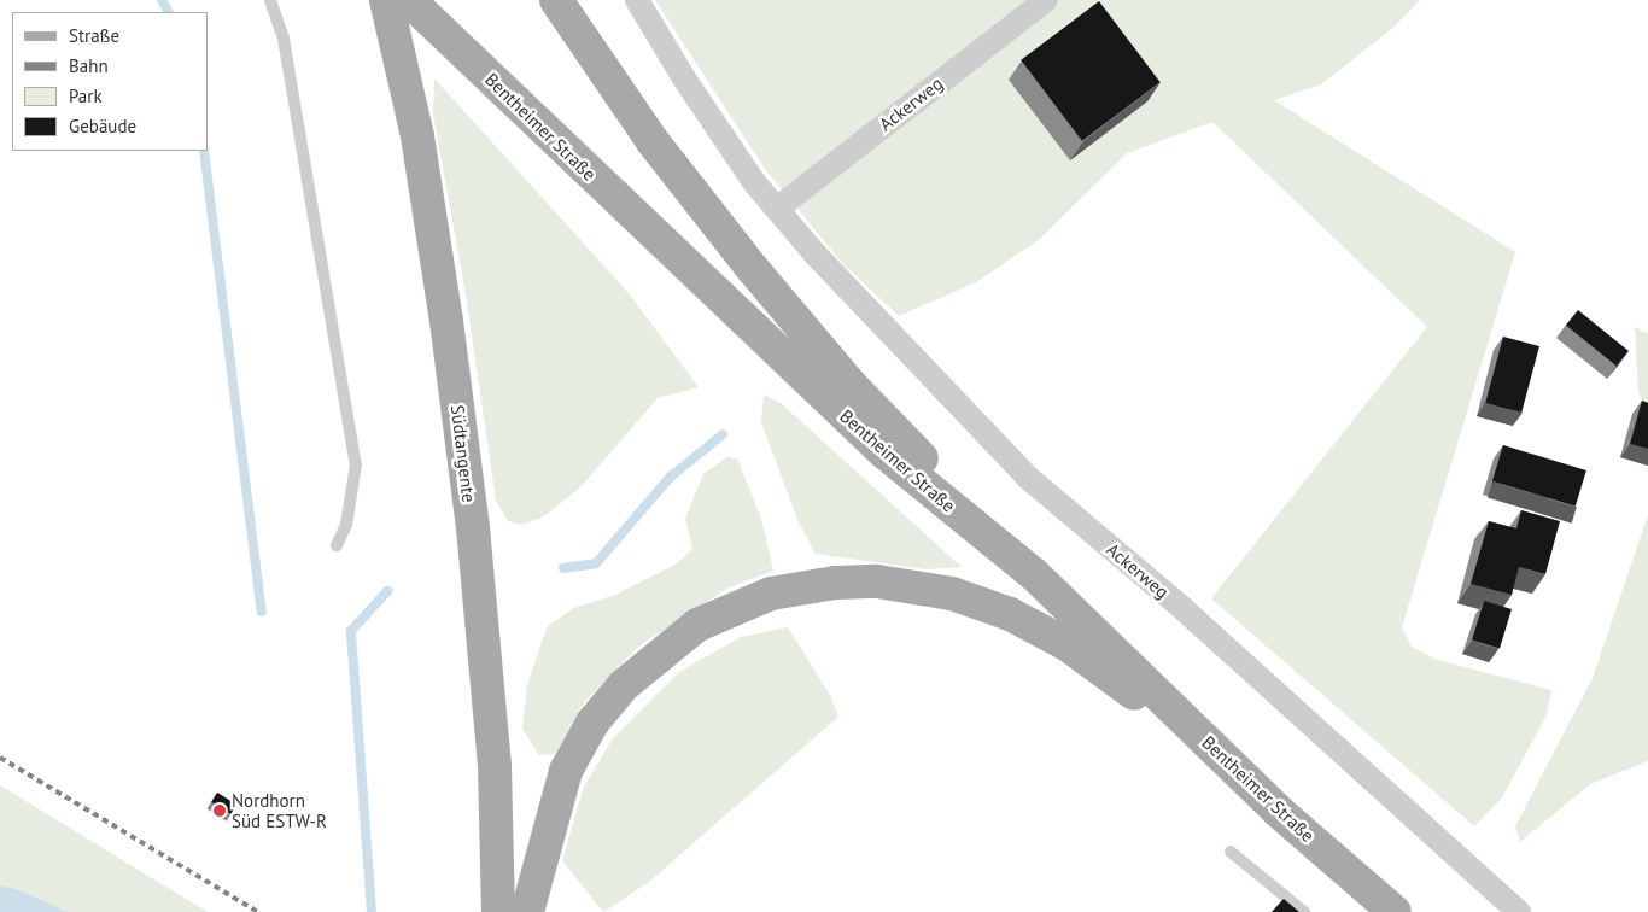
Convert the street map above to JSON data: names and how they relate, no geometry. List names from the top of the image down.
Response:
{
  "streets": {
    "main road": ["Bentheimer Straße", "Südtangente"],
    "street": ["Ackerweg"]
  },
  "places": ["Nordhorn Süd ESTW-R"],
  "legend": [
    "Straße",
    "Bahn",
    "Park",
    "Gebäude"
  ]
}
